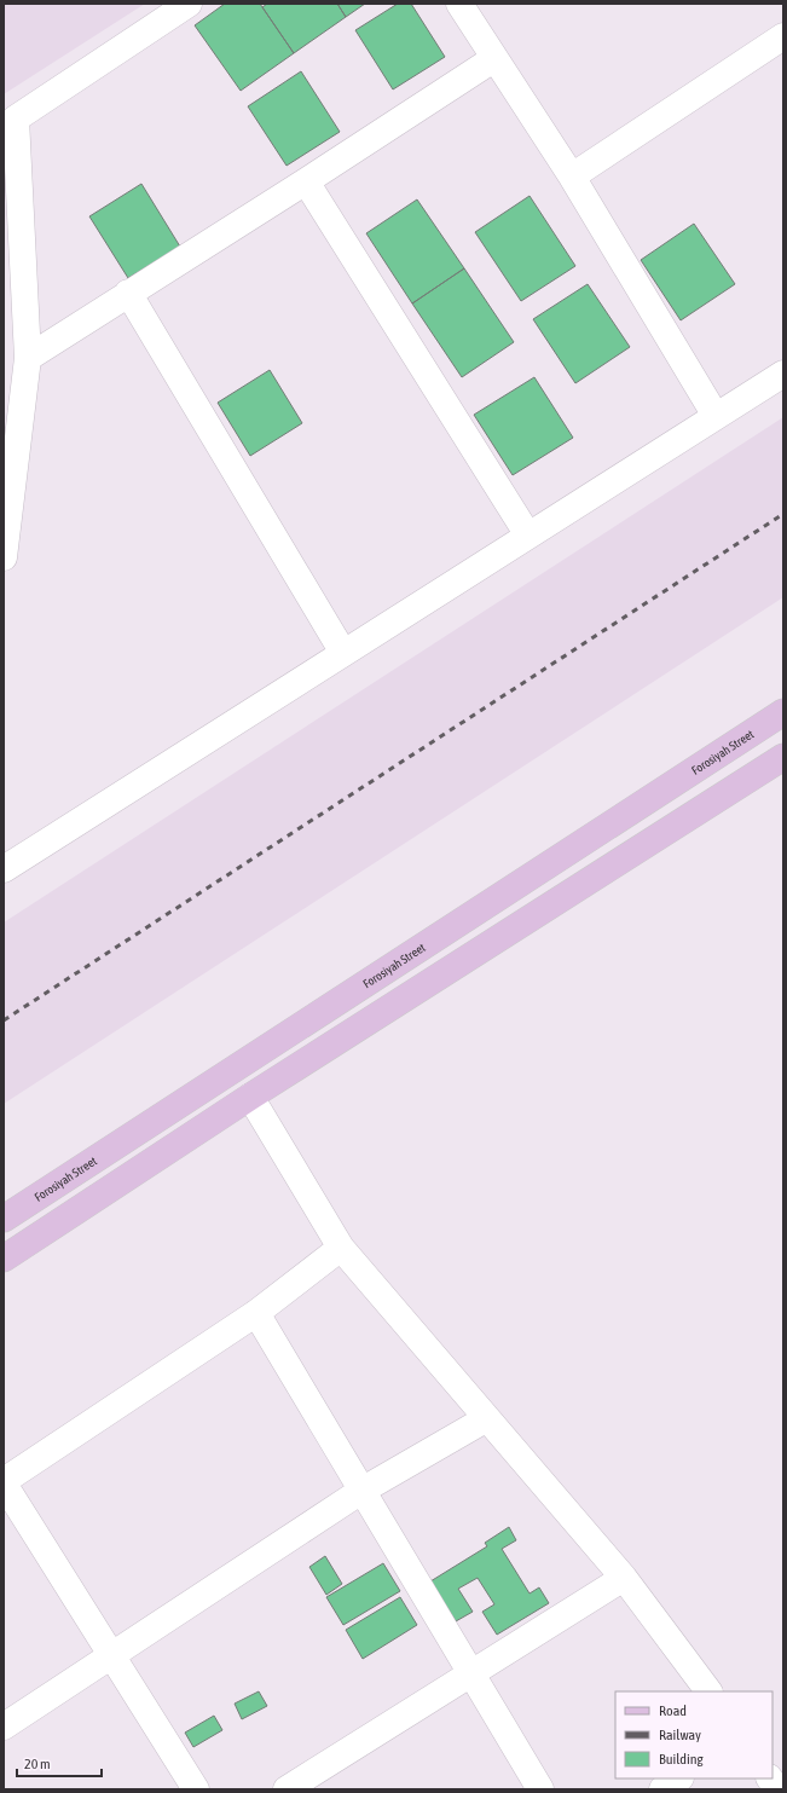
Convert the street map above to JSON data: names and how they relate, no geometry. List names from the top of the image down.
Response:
{
  "streets": {
    "main road": ["Forosiyah Street"]
  },
  "legend": ["Road", "Railway", "Building"],
  "scale_bar": "20 m"
}
